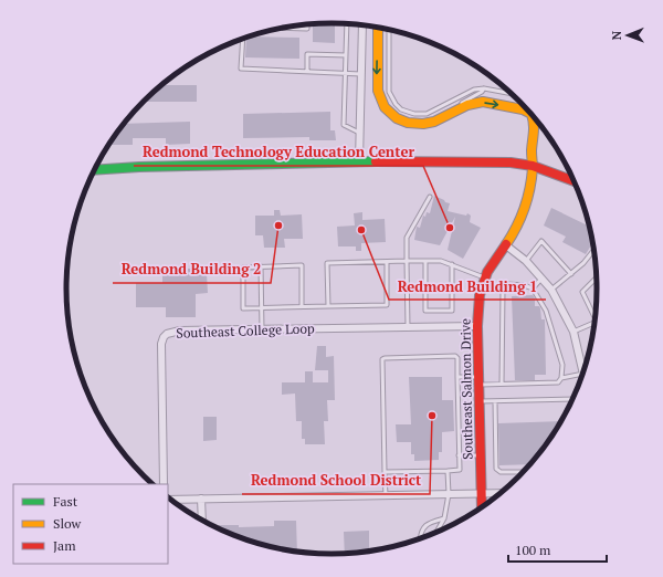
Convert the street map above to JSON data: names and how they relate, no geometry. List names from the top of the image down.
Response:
{
  "streets": {
    "street": ["Southeast College Loop", "Southeast Salmon Drive"]
  },
  "crossings": [
    ["Southeast College Loop", "Southeast Salmon Drive"]
  ],
  "places": [
    "Redmond Building 2",
    "Redmond Technology Education Center",
    "Redmond Building 1",
    "Redmond School District"
  ],
  "legend": ["Fast", "Slow", "Jam"],
  "scale_bar": "100 m",
  "north": "left"
}
